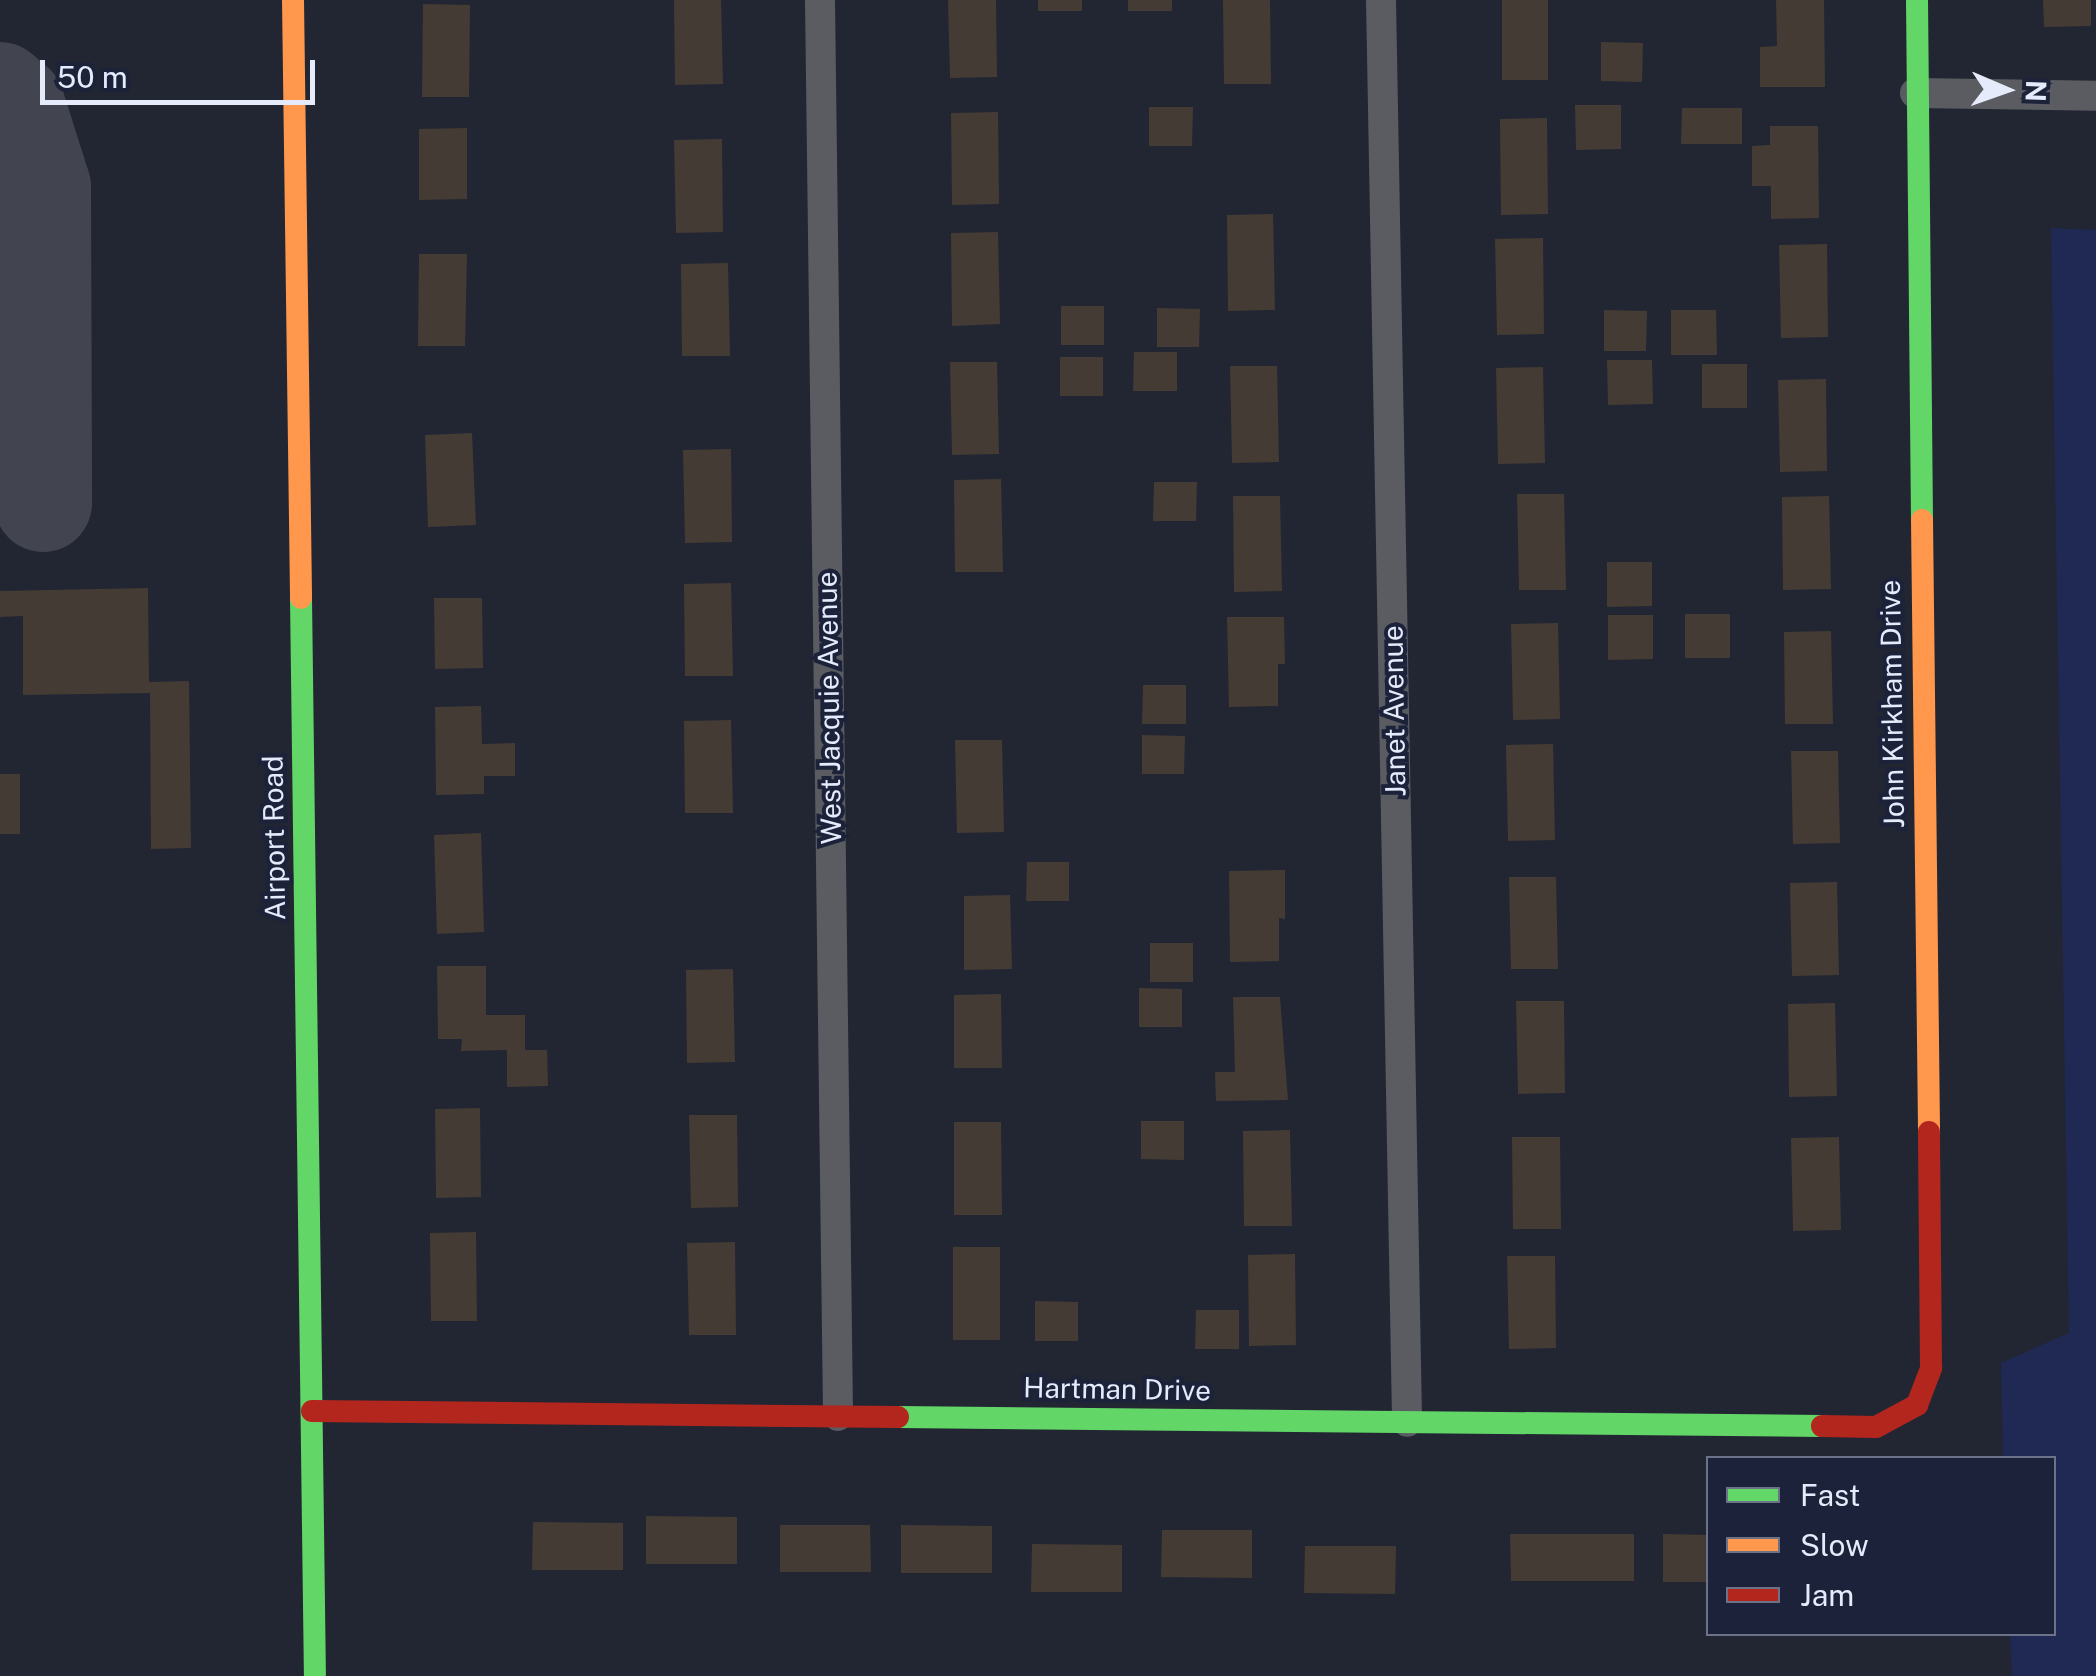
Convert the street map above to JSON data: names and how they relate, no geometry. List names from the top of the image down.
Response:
{
  "streets": {
    "street": [
      "John Kirkham Drive",
      "West Jacquie Avenue",
      "Janet Avenue",
      "Airport Road",
      "Hartman Drive"
    ]
  },
  "crossings": [
    ["John Kirkham Drive", "Hartman Drive"],
    ["West Jacquie Avenue", "Hartman Drive"],
    ["Janet Avenue", "Hartman Drive"],
    ["Airport Road", "Hartman Drive"]
  ],
  "legend": ["Fast", "Slow", "Jam"],
  "scale_bar": "50 m",
  "north": "right"
}
